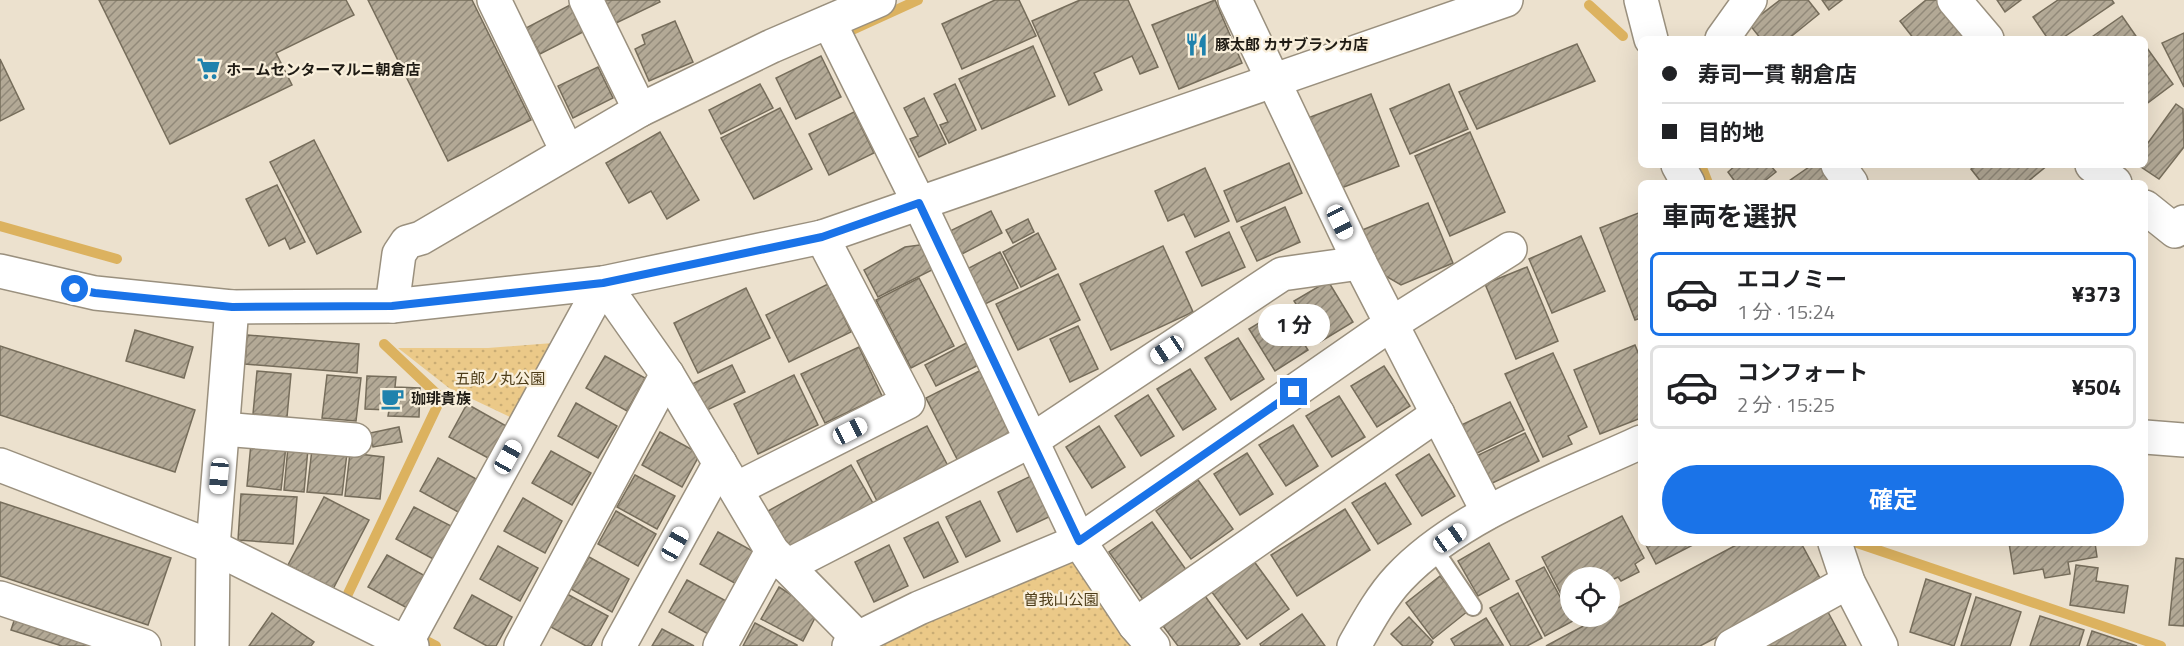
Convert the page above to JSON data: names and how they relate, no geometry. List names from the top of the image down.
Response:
{
  "parks": ["五郎ノ丸公園", "曽我山公園"],
  "places": {
    "restaurant": ["豚太郎 カサブランカ店"],
    "supermarket": ["ホームセンターマルニ朝倉店"],
    "cafe": ["珈琲貴族"]
  },
  "page": {
    "banner": ["寿司一貫 朝倉店", "目的地"],
    "heading": "車両を選択",
    "list": [
      {
        "name": "エコノミー",
        "note": "1 分 · 15:24",
        "value": "¥373"
      },
      {
        "name": "コンフォート",
        "note": "2 分 · 15:25",
        "value": "¥504"
      }
    ],
    "bubble": "1 分",
    "buttons": "確定"
  }
}
